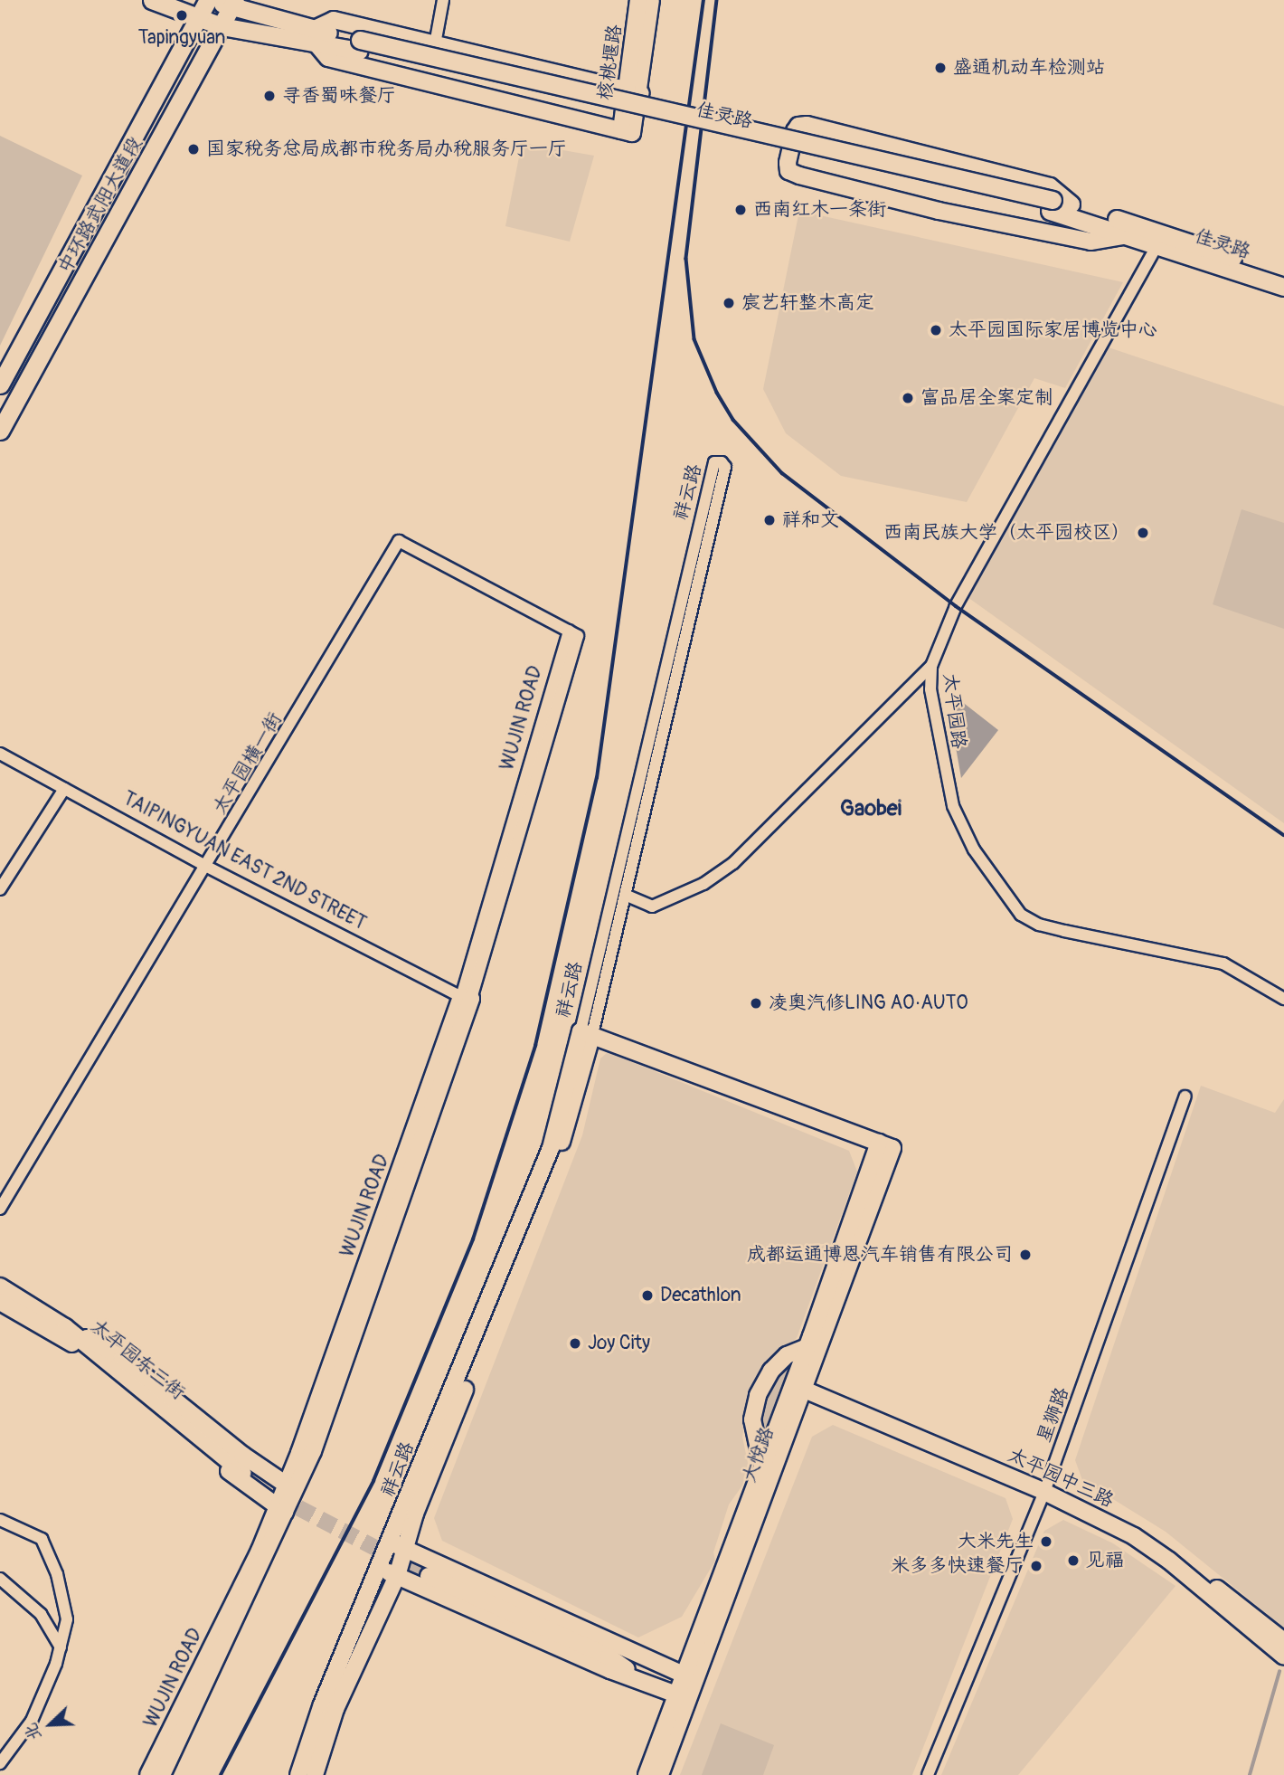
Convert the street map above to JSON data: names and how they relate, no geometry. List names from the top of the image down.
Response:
{
  "streets": {
    "main road": ["佳灵路", "中环路武阳大道段"],
    "street": [
      "核桃堰路",
      "祥云路",
      "太平园路",
      "WUJIN ROAD",
      "太平园横一街",
      "TAIPINGYUAN EAST 2ND STREET",
      "太平园东三街",
      "星狮路",
      "大悦路",
      "太平园中三路"
    ]
  },
  "crossings": [
    ["佳灵路", "中环路武阳大道段"],
    ["佳灵路", "太平园路"],
    ["WUJIN ROAD", "太平园横一街"],
    ["WUJIN ROAD", "TAIPINGYUAN EAST 2ND STREET"],
    ["太平园横一街", "TAIPINGYUAN EAST 2ND STREET"],
    ["星狮路", "太平园中三路"],
    ["大悦路", "太平园中三路"]
  ],
  "districts": ["Gaobei"],
  "places": [
    "Tapingyuan",
    "盛通机动车检测站",
    "寻香蜀味餐厅",
    "国家税务总局成都市税务局办税服务厅一厅",
    "西南红木一条街",
    "宸艺轩整木高定",
    "太平园国际家居博览中心",
    "富品居全案定制",
    "祥和文",
    "西南民族大学（太平园校区）",
    "凌奥汽修LING AO·AUTO",
    "成都运通博恩汽车销售有限公司",
    "Decathlon",
    "Joy City",
    "大米先生",
    "见福",
    "米多多快速餐厅"
  ],
  "north": "bottom left"
}
